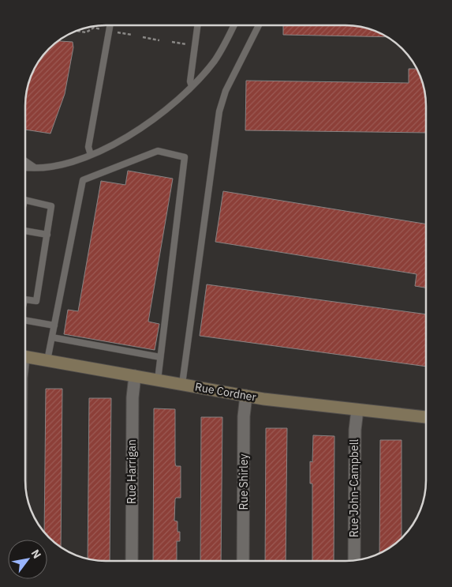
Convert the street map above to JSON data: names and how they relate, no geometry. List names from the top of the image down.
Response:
{
  "streets": {
    "street": [
      "Rue Cordner",
      "Rue Harrigan",
      "Rue Shirley",
      "Rue John-Campbell"
    ]
  },
  "crossings": [
    ["Rue Cordner", "Rue Harrigan"],
    ["Rue Cordner", "Rue Shirley"],
    ["Rue Cordner", "Rue John-Campbell"]
  ],
  "north": "top right"
}
